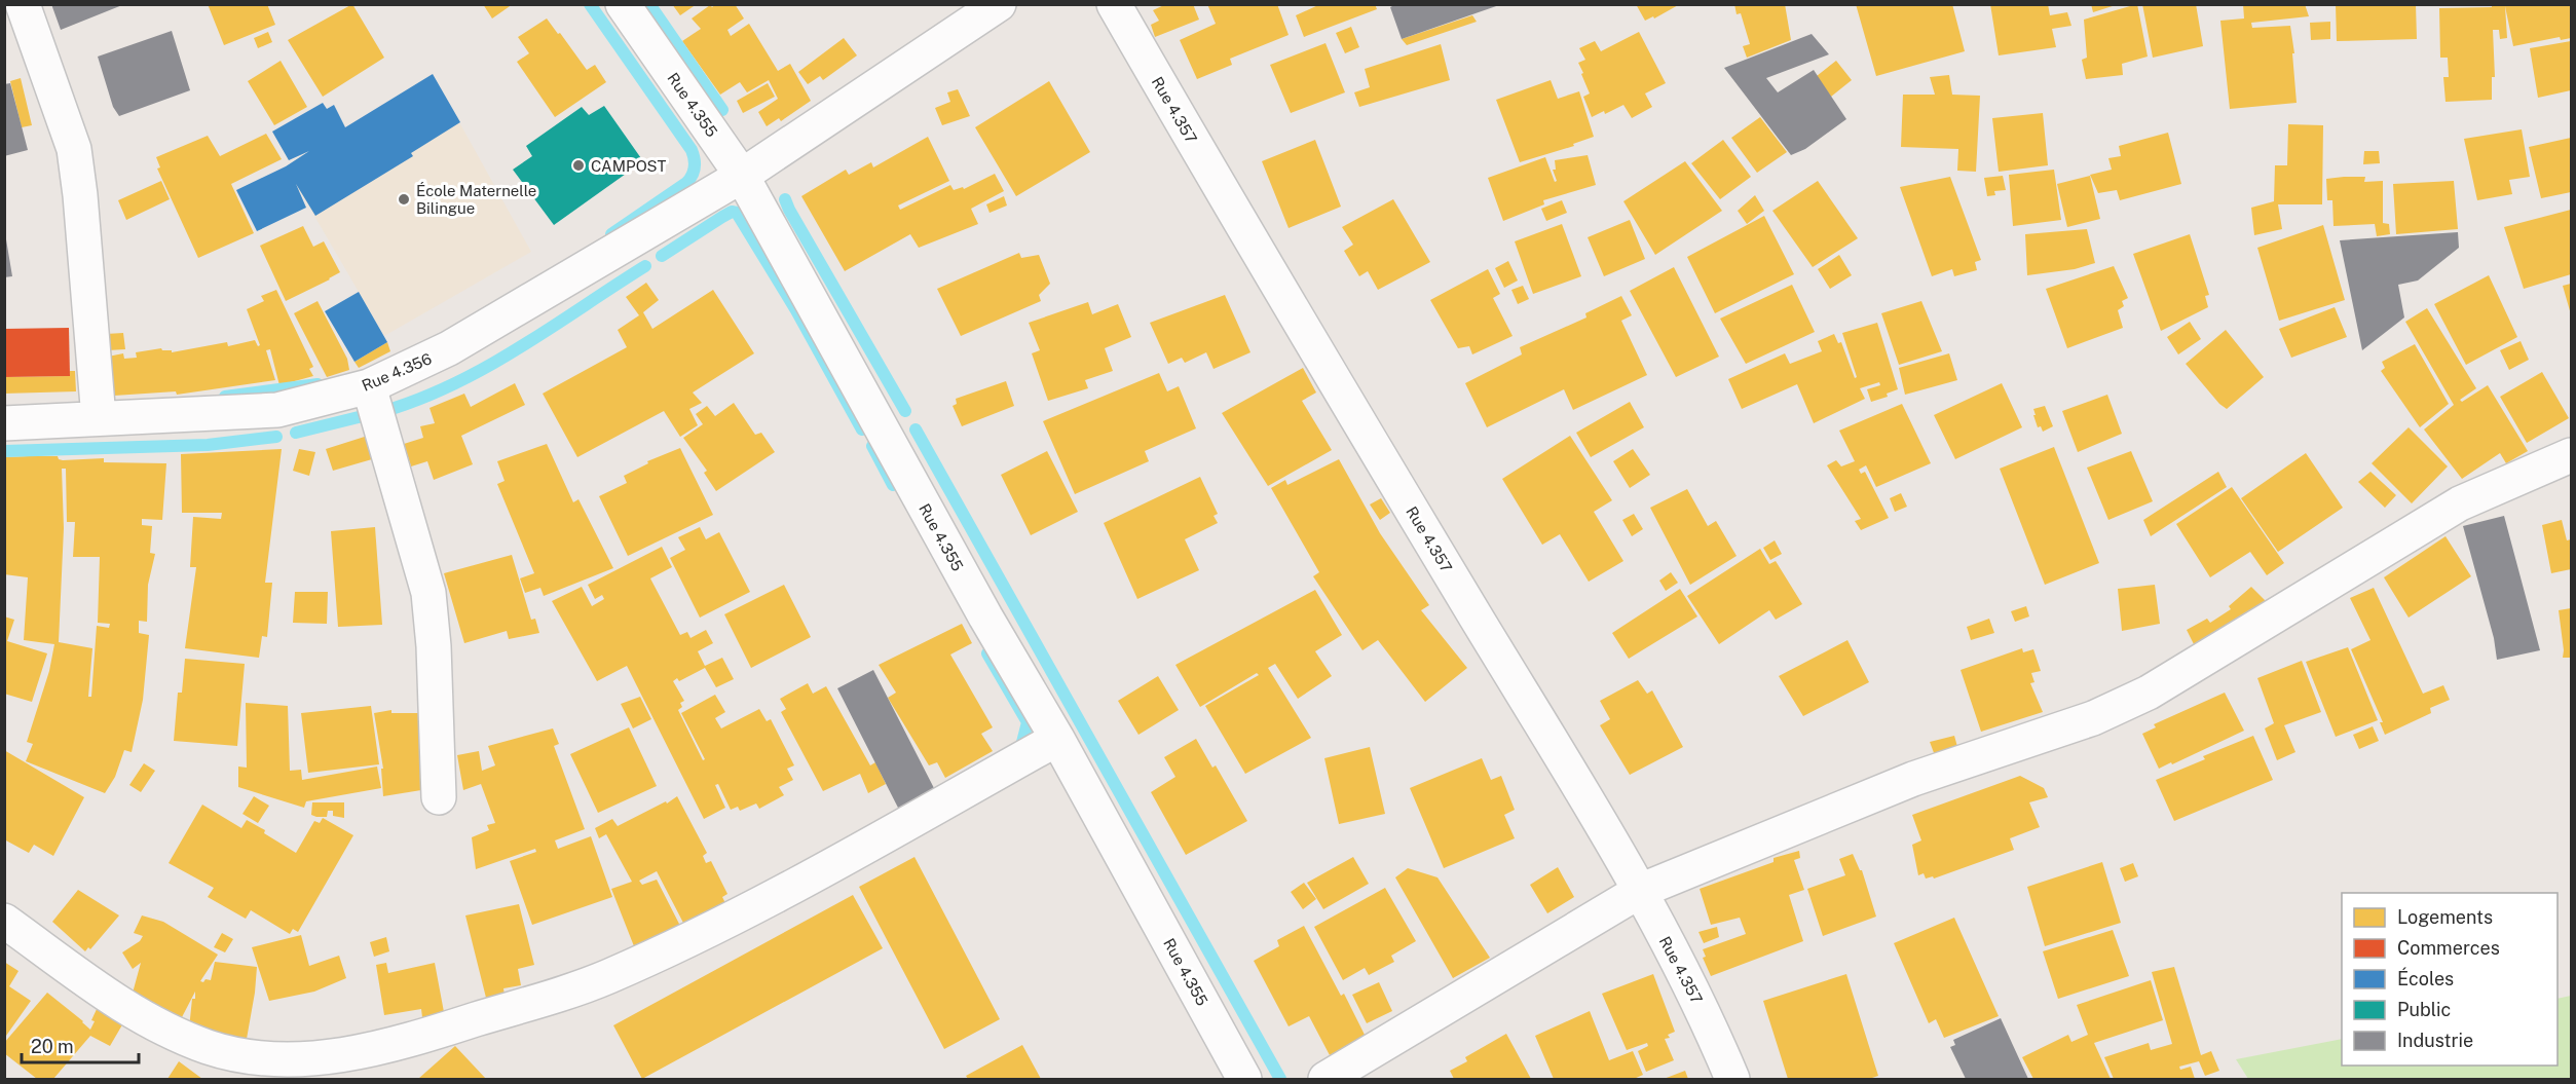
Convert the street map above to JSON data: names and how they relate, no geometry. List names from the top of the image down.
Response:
{
  "streets": {
    "street": ["Rue 4.355", "Rue 4.357", "Rue 4.356"]
  },
  "crossings": [
    ["Rue 4.355", "Rue 4.356"]
  ],
  "places": ["CAMPOST", "École Maternelle Bilingue"],
  "legend": [
    "Logements",
    "Commerces",
    "Écoles",
    "Public",
    "Industrie"
  ],
  "scale_bar": "20 m"
}
